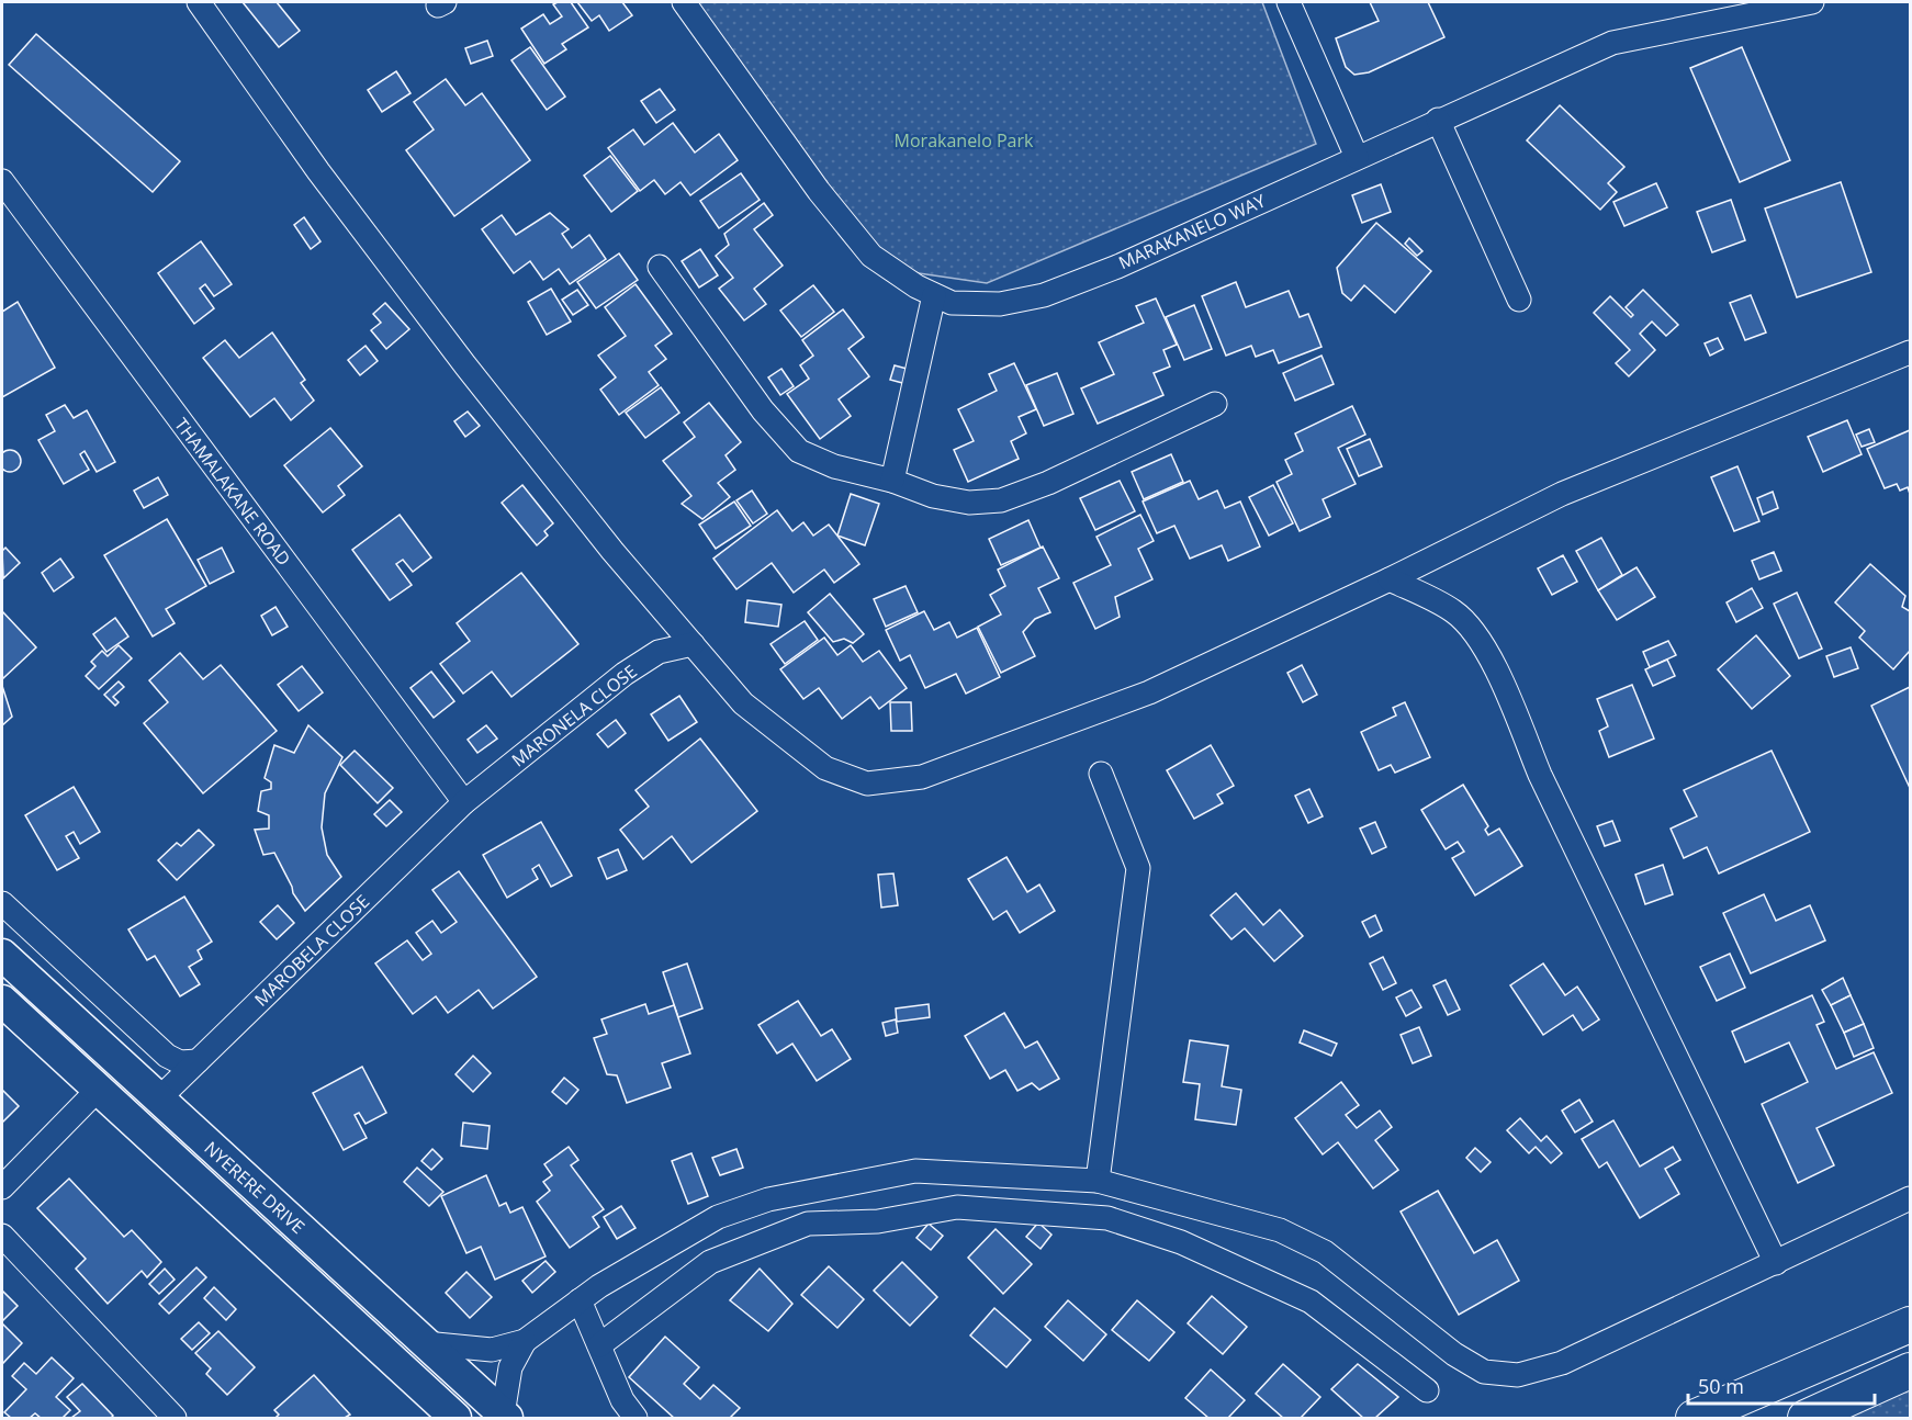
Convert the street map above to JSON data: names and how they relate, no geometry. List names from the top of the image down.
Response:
{
  "streets": {
    "main road": ["NYERERE DRIVE"],
    "street": [
      "MARAKANELO WAY",
      "THAMALAKANE ROAD",
      "MARONELA CLOSE",
      "MAROBELA CLOSE"
    ]
  },
  "crossings": [
    ["THAMALAKANE ROAD", "MARONELA CLOSE"],
    ["THAMALAKANE ROAD", "MAROBELA CLOSE"],
    ["MARONELA CLOSE", "MAROBELA CLOSE"],
    ["MAROBELA CLOSE", "NYERERE DRIVE"]
  ],
  "parks": ["Morakanelo Park"],
  "scale_bar": "50 m"
}
